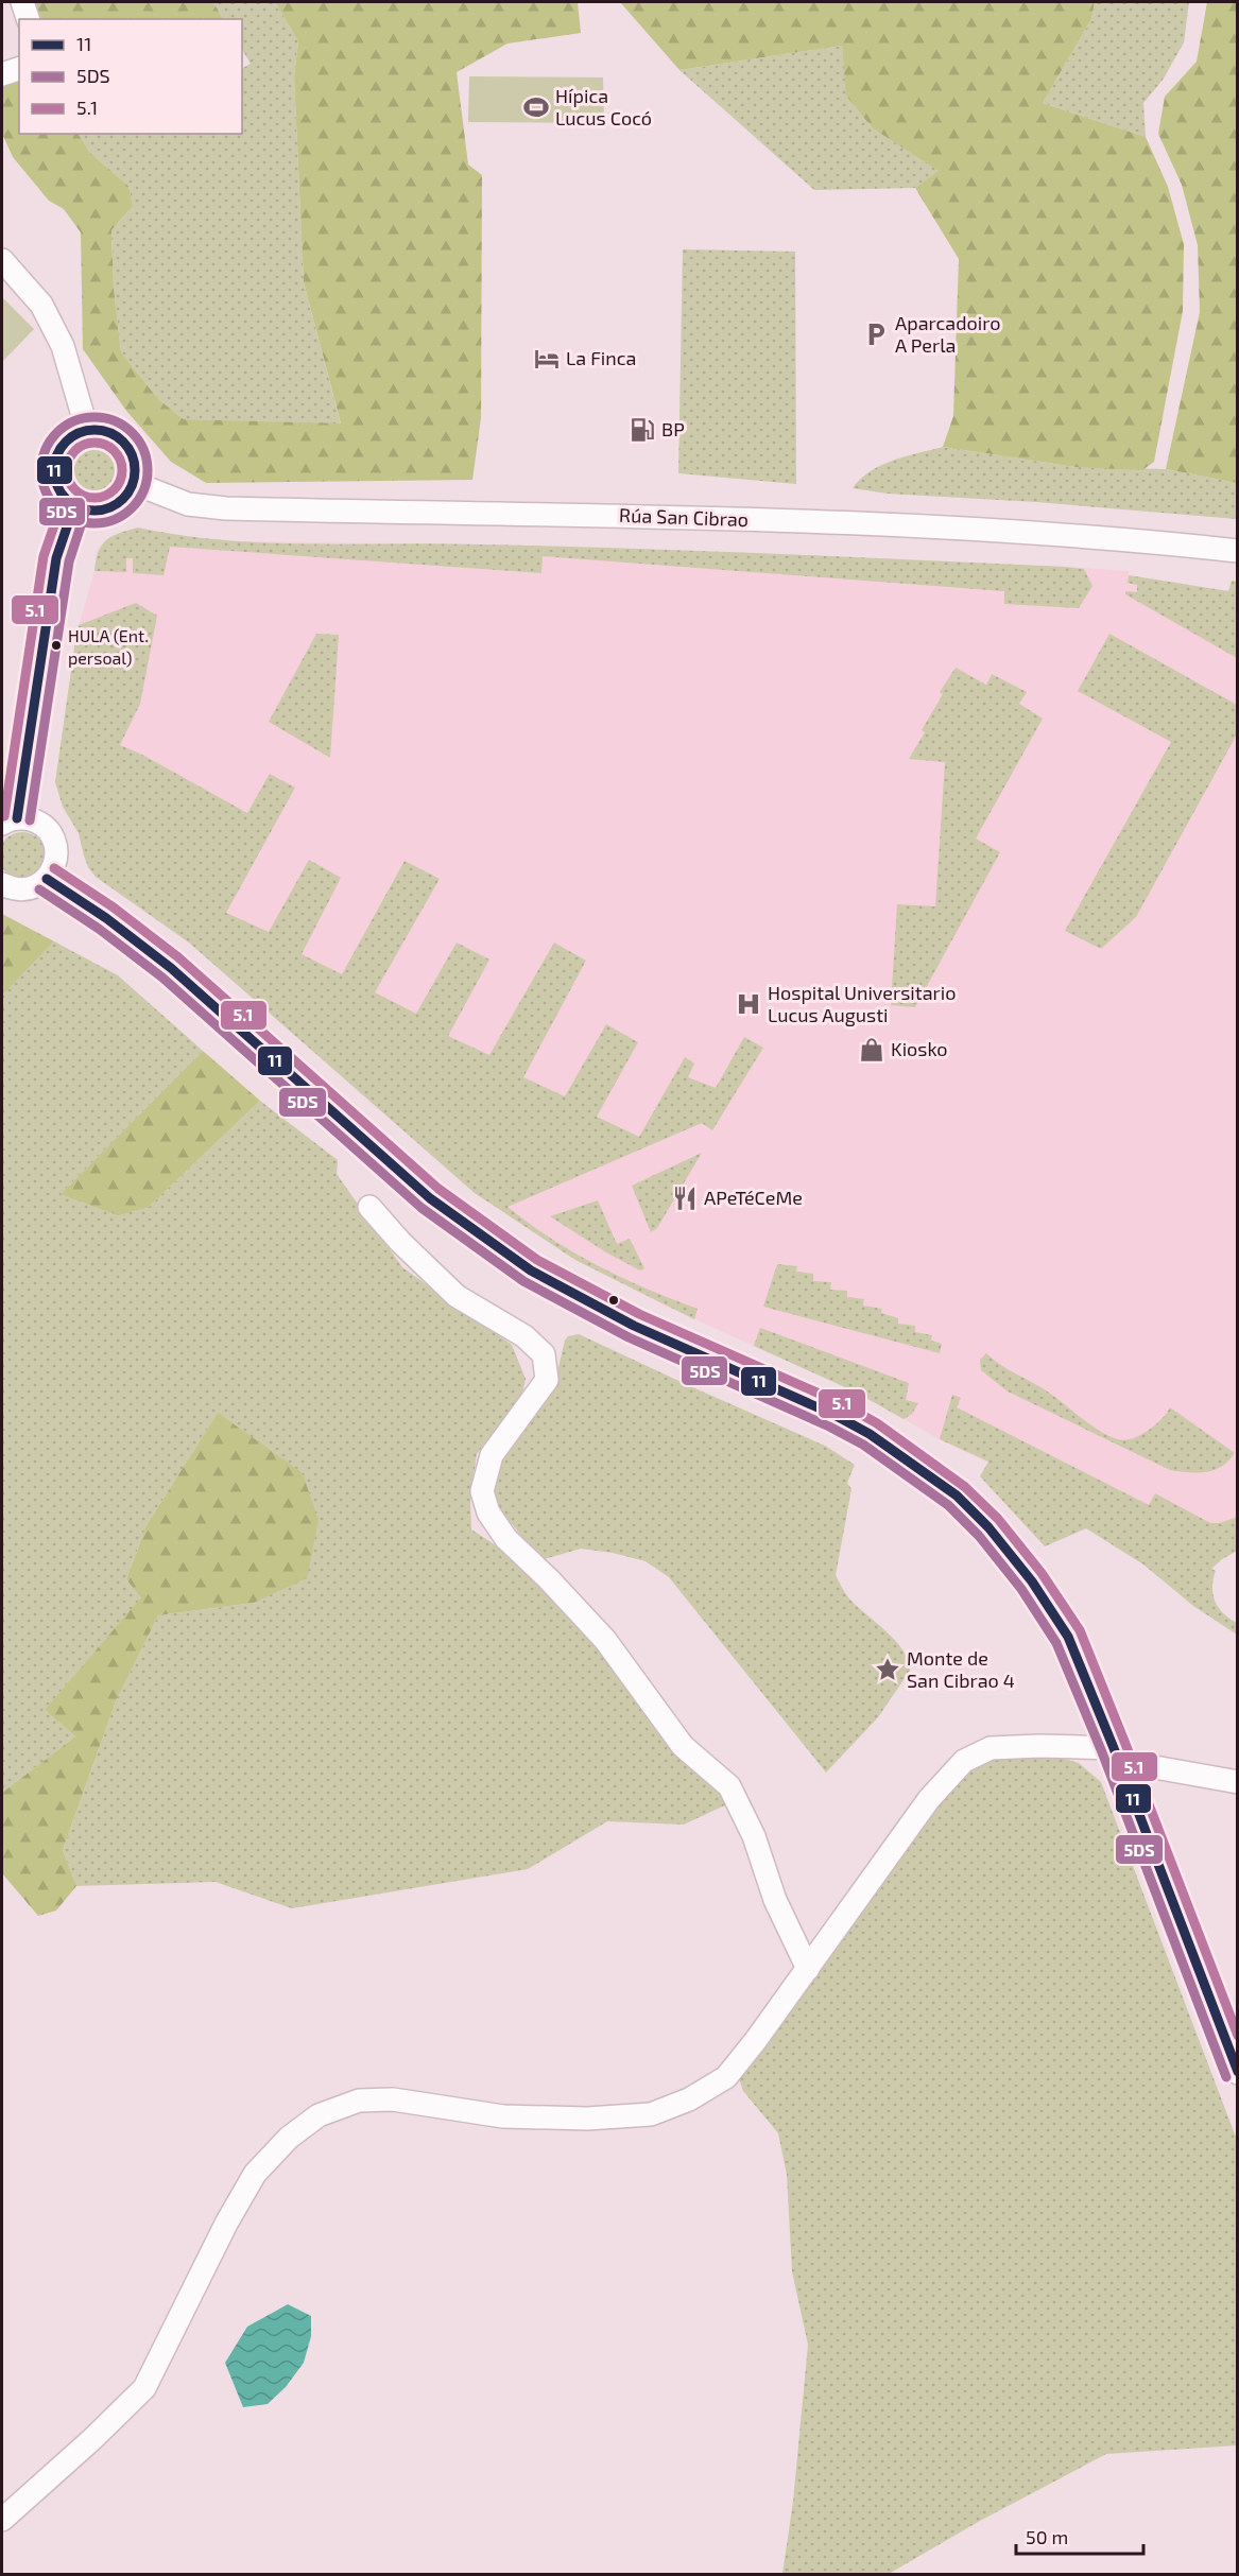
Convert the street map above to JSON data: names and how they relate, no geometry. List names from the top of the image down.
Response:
{
  "streets": {
    "street": ["Rúa San Cibrao"]
  },
  "places": {
    "sports": ["Hípica Lucus Cocó"],
    "parking": ["Aparcadoiro A Perla"],
    "hotel": ["La Finca"],
    "fuel station": ["BP"],
    "other": ["HULA (Ent. persoal)"],
    "hospital": ["Hospital Universitario Lucus Augusti"],
    "shop": ["Kiosko"],
    "restaurant": ["APeTéCeMe"],
    "place": ["Monte de San Cibrao 4"]
  },
  "lines": ["transit line 5DS", "transit line 11", "transit line 5.1"],
  "legend": ["11", "5DS", "5.1"],
  "scale_bar": "50 m"
}
